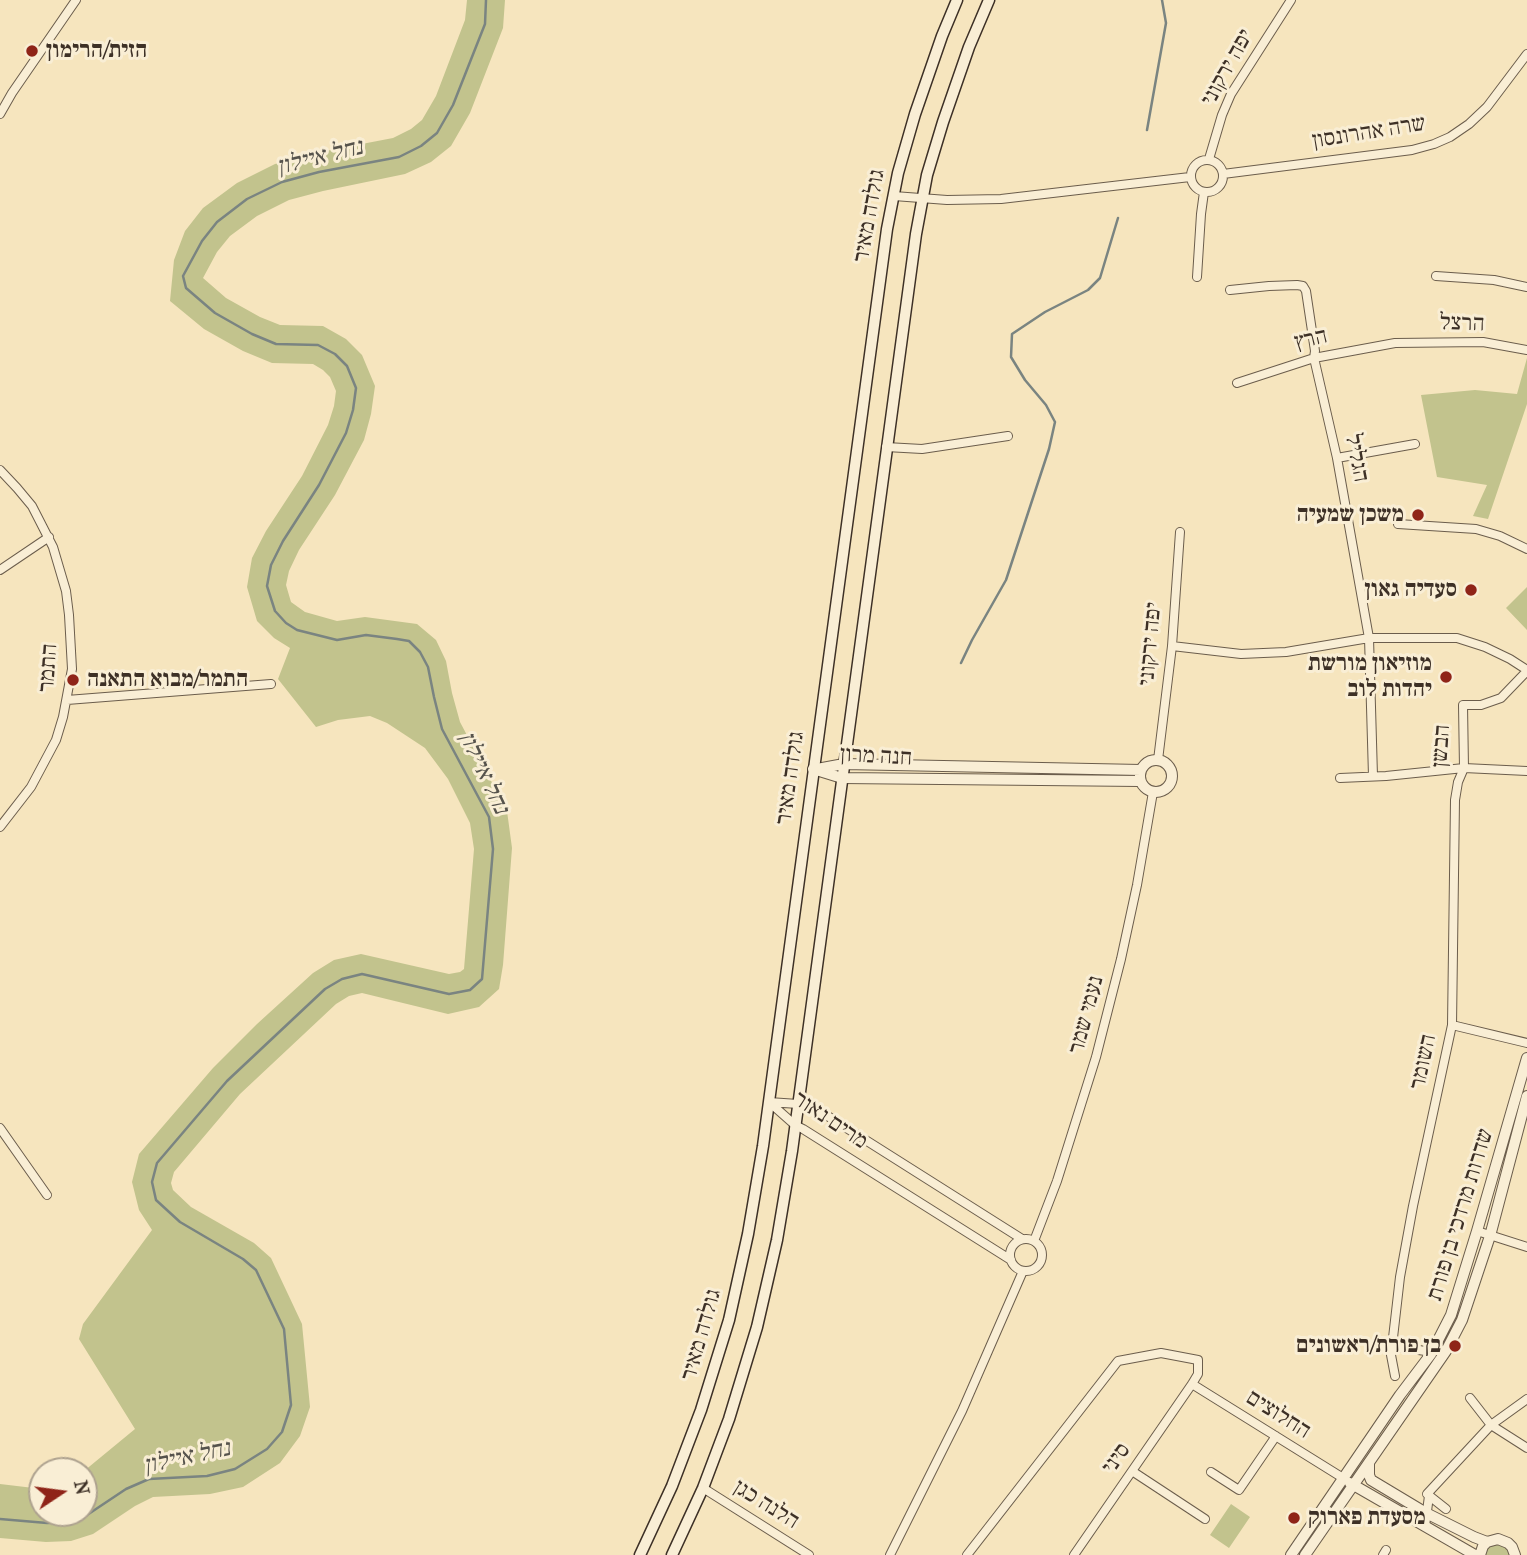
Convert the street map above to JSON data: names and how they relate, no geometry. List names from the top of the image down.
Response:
{
  "streets": {
    "main road": ["גולדה מאיר"],
    "street": [
      "יפה ירקוני",
      "שרה אהרונסון",
      "הרצל",
      "הרץ",
      "הגליל",
      "התמר",
      "הבשן",
      "חנה מרון",
      "נעמי שמר",
      "השומר",
      "מרים נאור",
      "שדרות מרדכי בן פורת",
      "החלוצים",
      "סיני",
      "הלנה כגן"
    ]
  },
  "crossings": [
    ["יפה ירקוני", "שרה אהרונסון"],
    ["יפה ירקוני", "חנה מרון"],
    ["יפה ירקוני", "נעמי שמר"],
    ["גולדה מאיר", "חנה מרון"],
    ["גולדה מאיר", "מרים נאור"],
    ["הרצל", "הרץ"],
    ["הרץ", "הגליל"],
    ["הבשן", "השומר"],
    ["חנה מרון", "נעמי שמר"],
    ["נעמי שמר", "מרים נאור"],
    ["שדרות מרדכי בן פורת", "החלוצים"],
    ["החלוצים", "סיני"]
  ],
  "water": ["נחל איילון"],
  "places": [
    "הזית/הרימון",
    "משכן שמעיה",
    "סעדיה גאון",
    "מוזיאון מורשת יהדות לוב",
    "התמר/מבוא התאנה",
    "בן פורת/ראשונים",
    "מסעדת פארוק"
  ],
  "north": "right"
}
